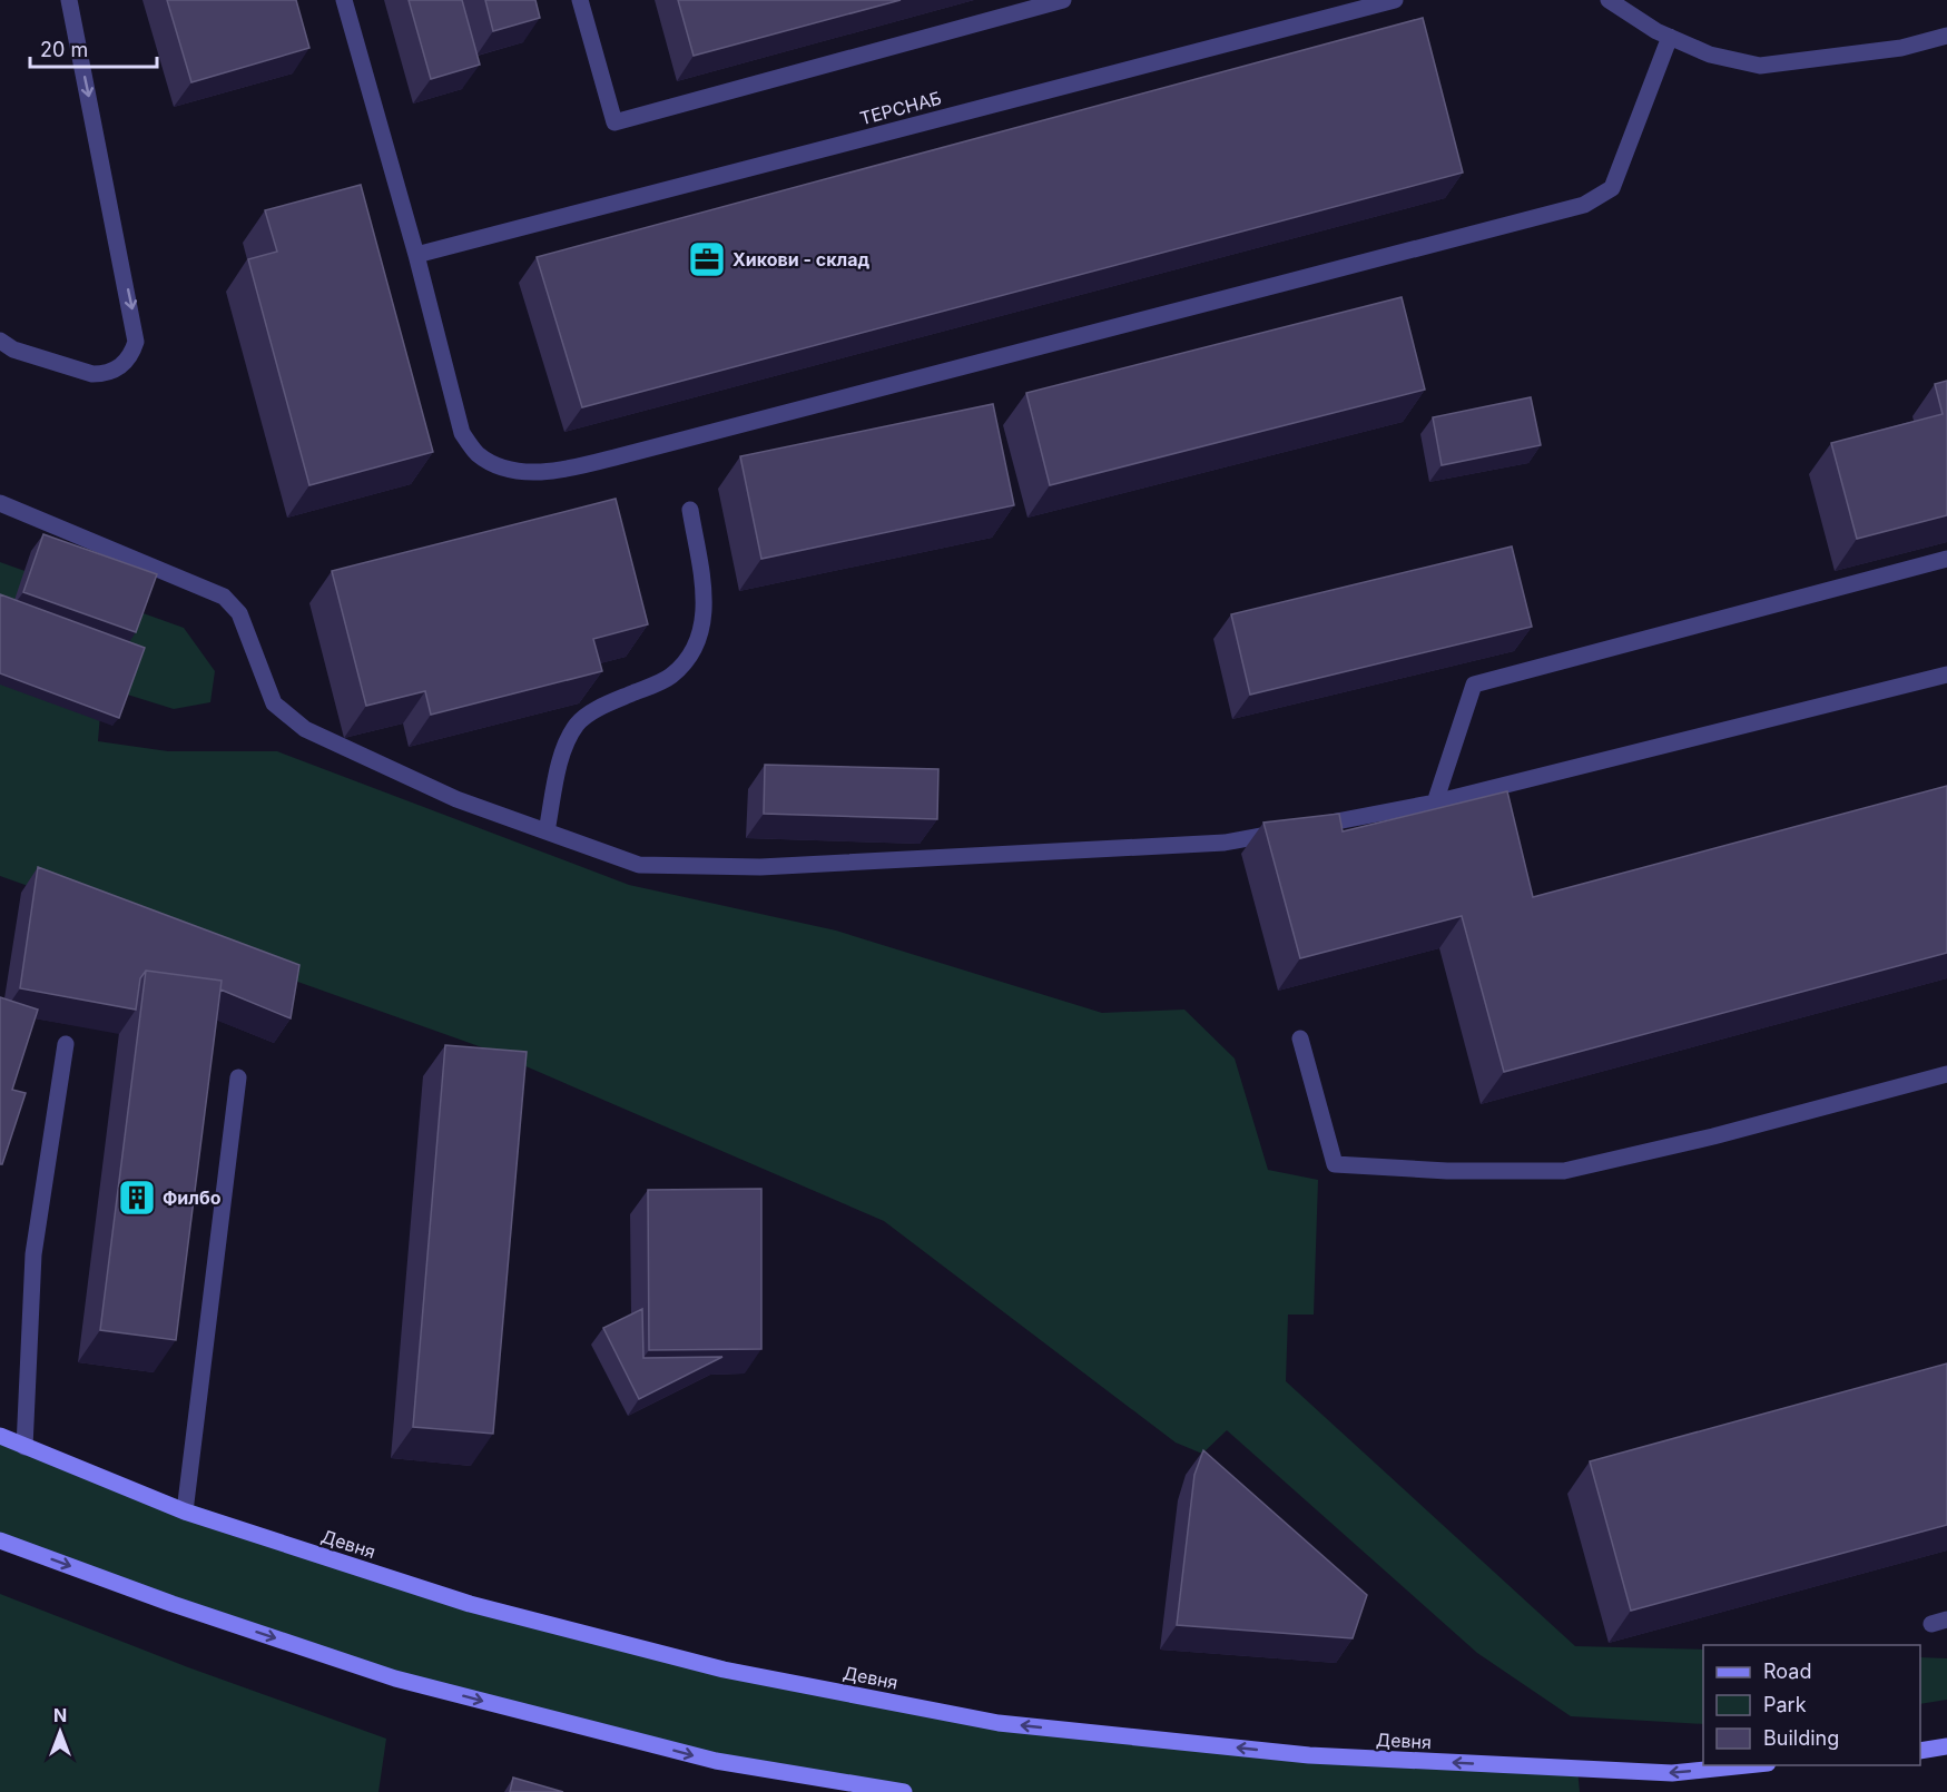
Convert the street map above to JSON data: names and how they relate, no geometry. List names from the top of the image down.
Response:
{
  "streets": {
    "main road": ["Девня"],
    "lane": ["ТЕРСНАБ"]
  },
  "places": {
    "office": ["Хикови - склад"],
    "building": ["Филбо"]
  },
  "legend": ["Road", "Park", "Building"],
  "scale_bar": "20 m",
  "north": "top"
}
